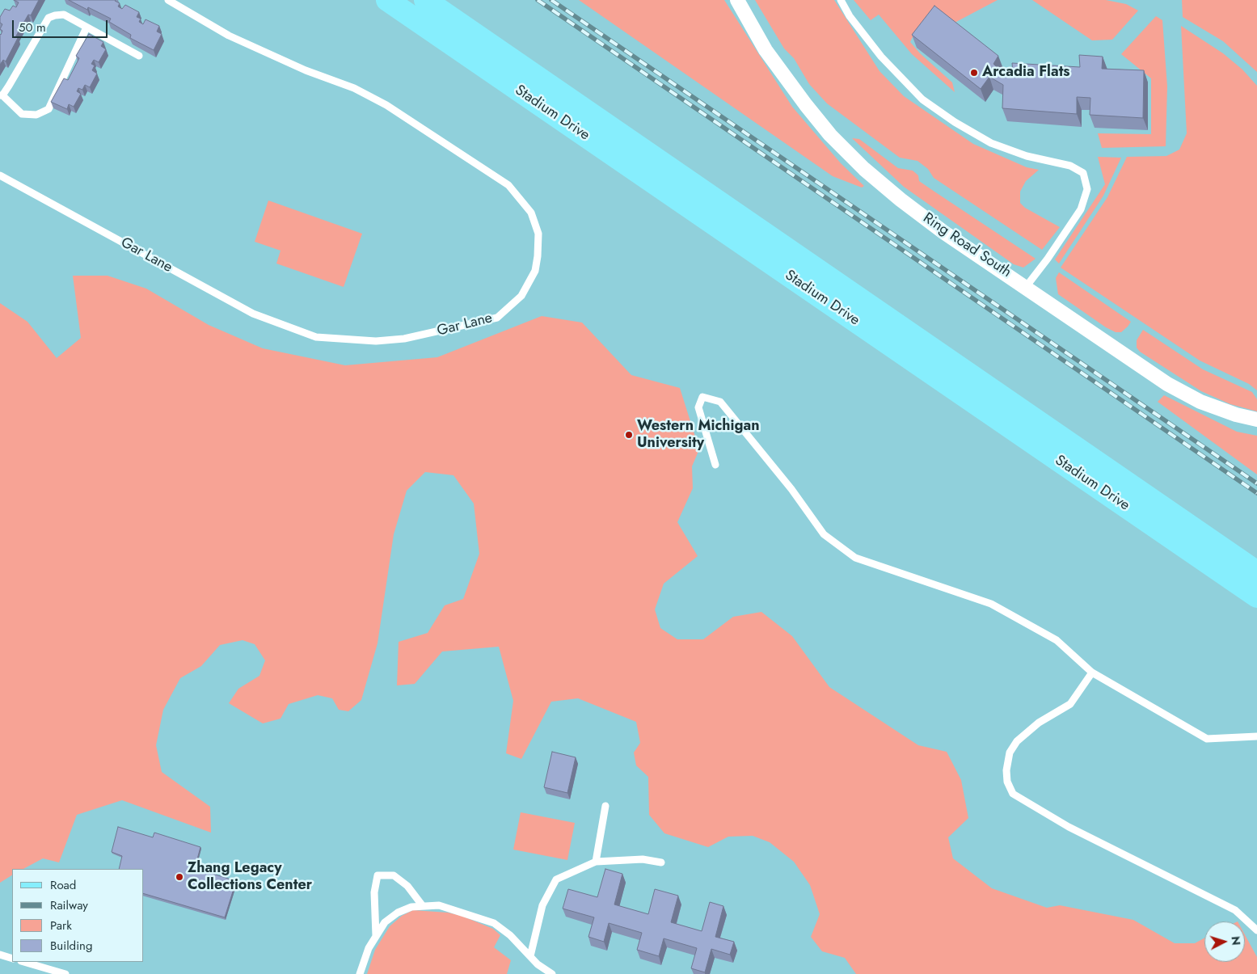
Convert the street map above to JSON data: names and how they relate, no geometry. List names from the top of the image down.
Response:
{
  "streets": {
    "main road": ["Stadium Drive"],
    "street": ["Ring Road South"],
    "lane": ["Gar Lane"]
  },
  "places": ["Arcadia Flats", "Western Michigan University", "Zhang Legacy Collections Center"],
  "legend": [
    "Road",
    "Railway",
    "Park",
    "Building"
  ],
  "scale_bar": "50 m",
  "north": "right"
}
